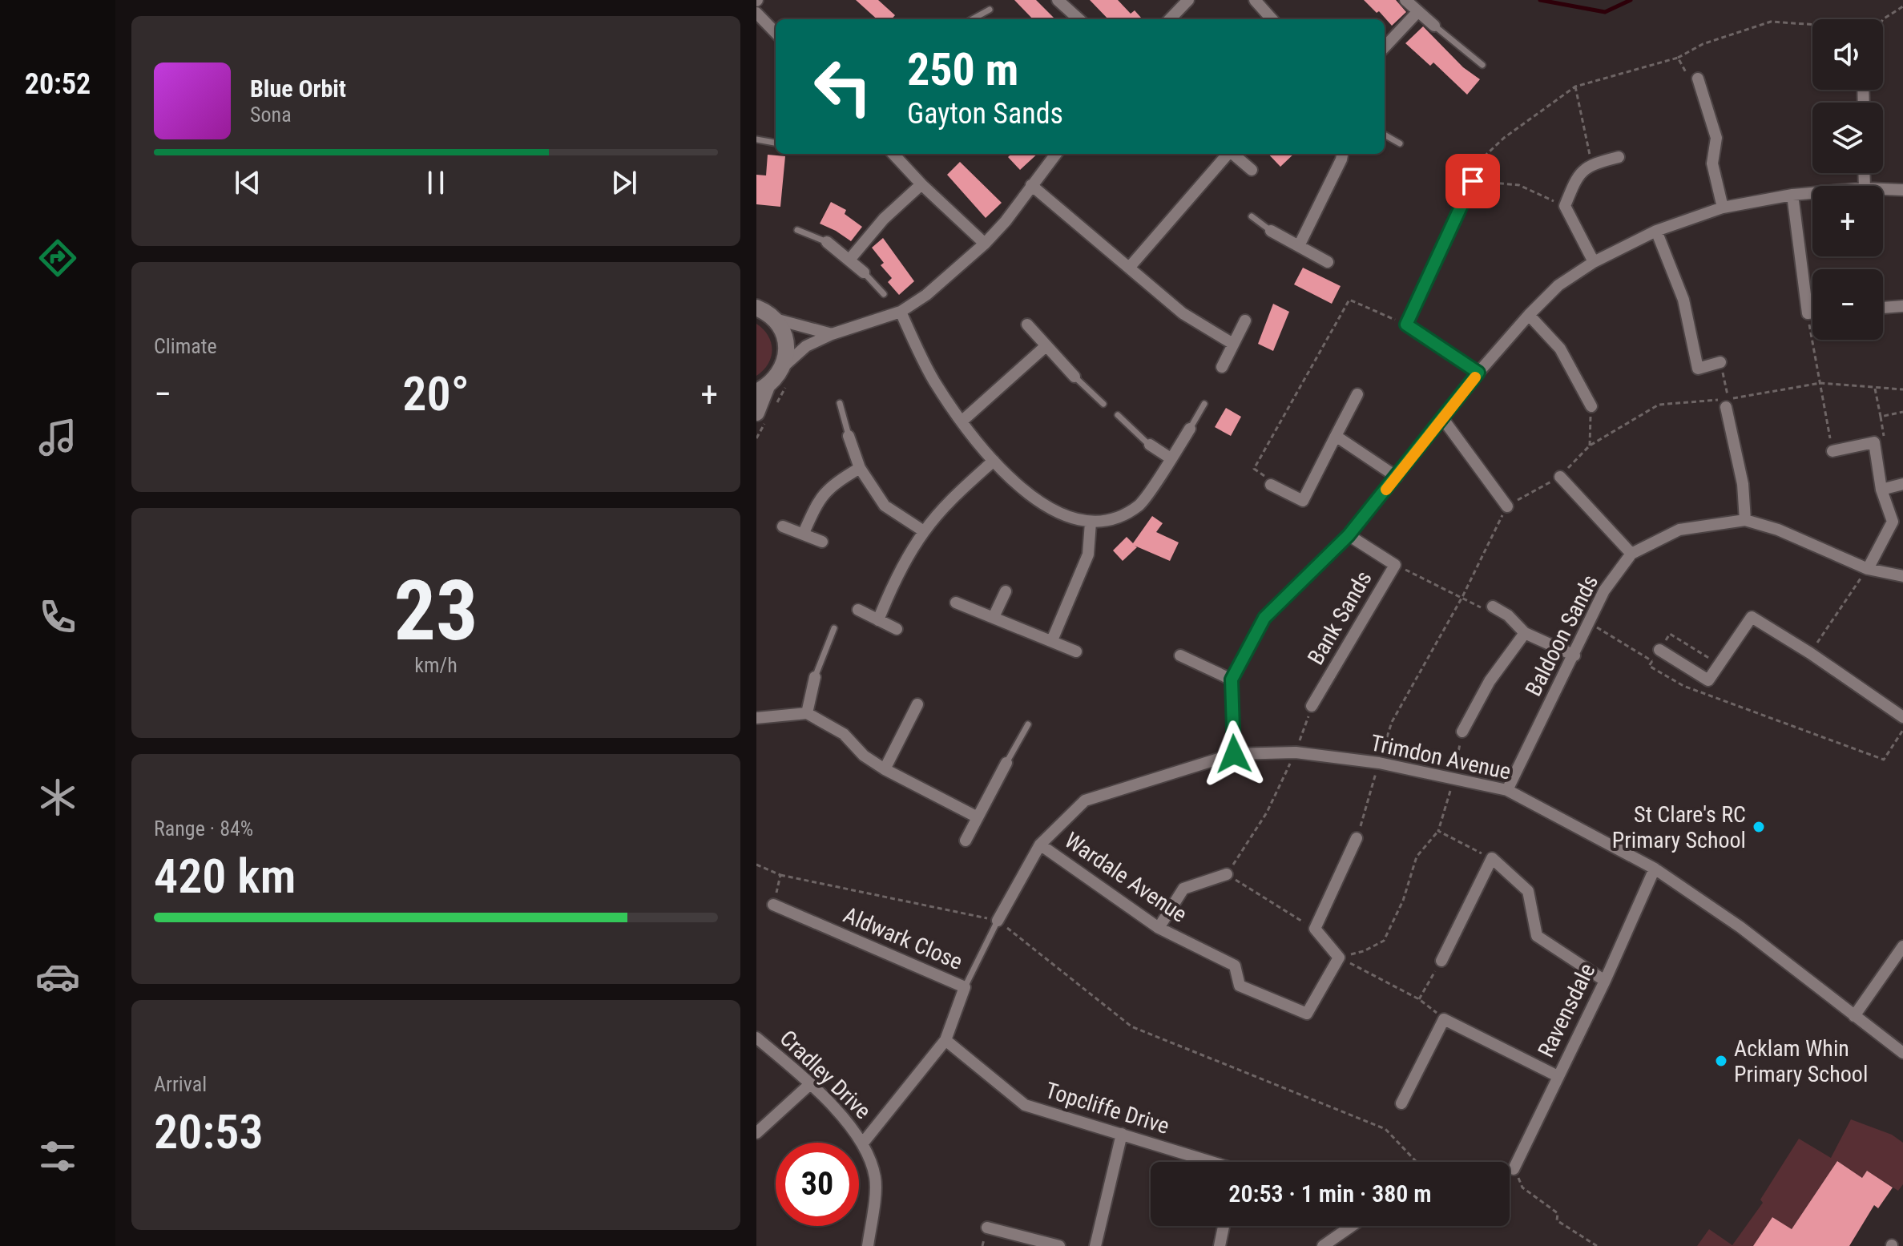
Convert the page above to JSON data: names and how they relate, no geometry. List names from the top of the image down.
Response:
{
  "streets": {
    "street": [
      "Bank Sands",
      "Baldoon Sands",
      "Trimdon Avenue",
      "Wardale Avenue",
      "Aldwark Close",
      "Ravensdale",
      "Cradley Drive",
      "Topcliffe Drive"
    ]
  },
  "crossings": [
    ["Baldoon Sands", "Trimdon Avenue"],
    ["Trimdon Avenue", "Wardale Avenue"],
    ["Trimdon Avenue", "Ravensdale"],
    ["Aldwark Close", "Cradley Drive"],
    ["Aldwark Close", "Topcliffe Drive"]
  ],
  "places": ["St Clare's RC Primary School", "Acklam Whin Primary School"],
  "page": {
    "tabs": "20:52",
    "map_buttons": ["+", "−"],
    "turn": ["250 m", "Gayton Sands"],
    "song": ["Blue Orbit", "Sona"],
    "tile": [
      "Climate",
      ["23", "km/h"],
      ["Range · 84%", "420 km"],
      ["Arrival", "20:53"]
    ],
    "heat": ["−", "20°", "+"],
    "limit": "30",
    "trip": "20:53 · 1 min · 380 m"
  }
}
